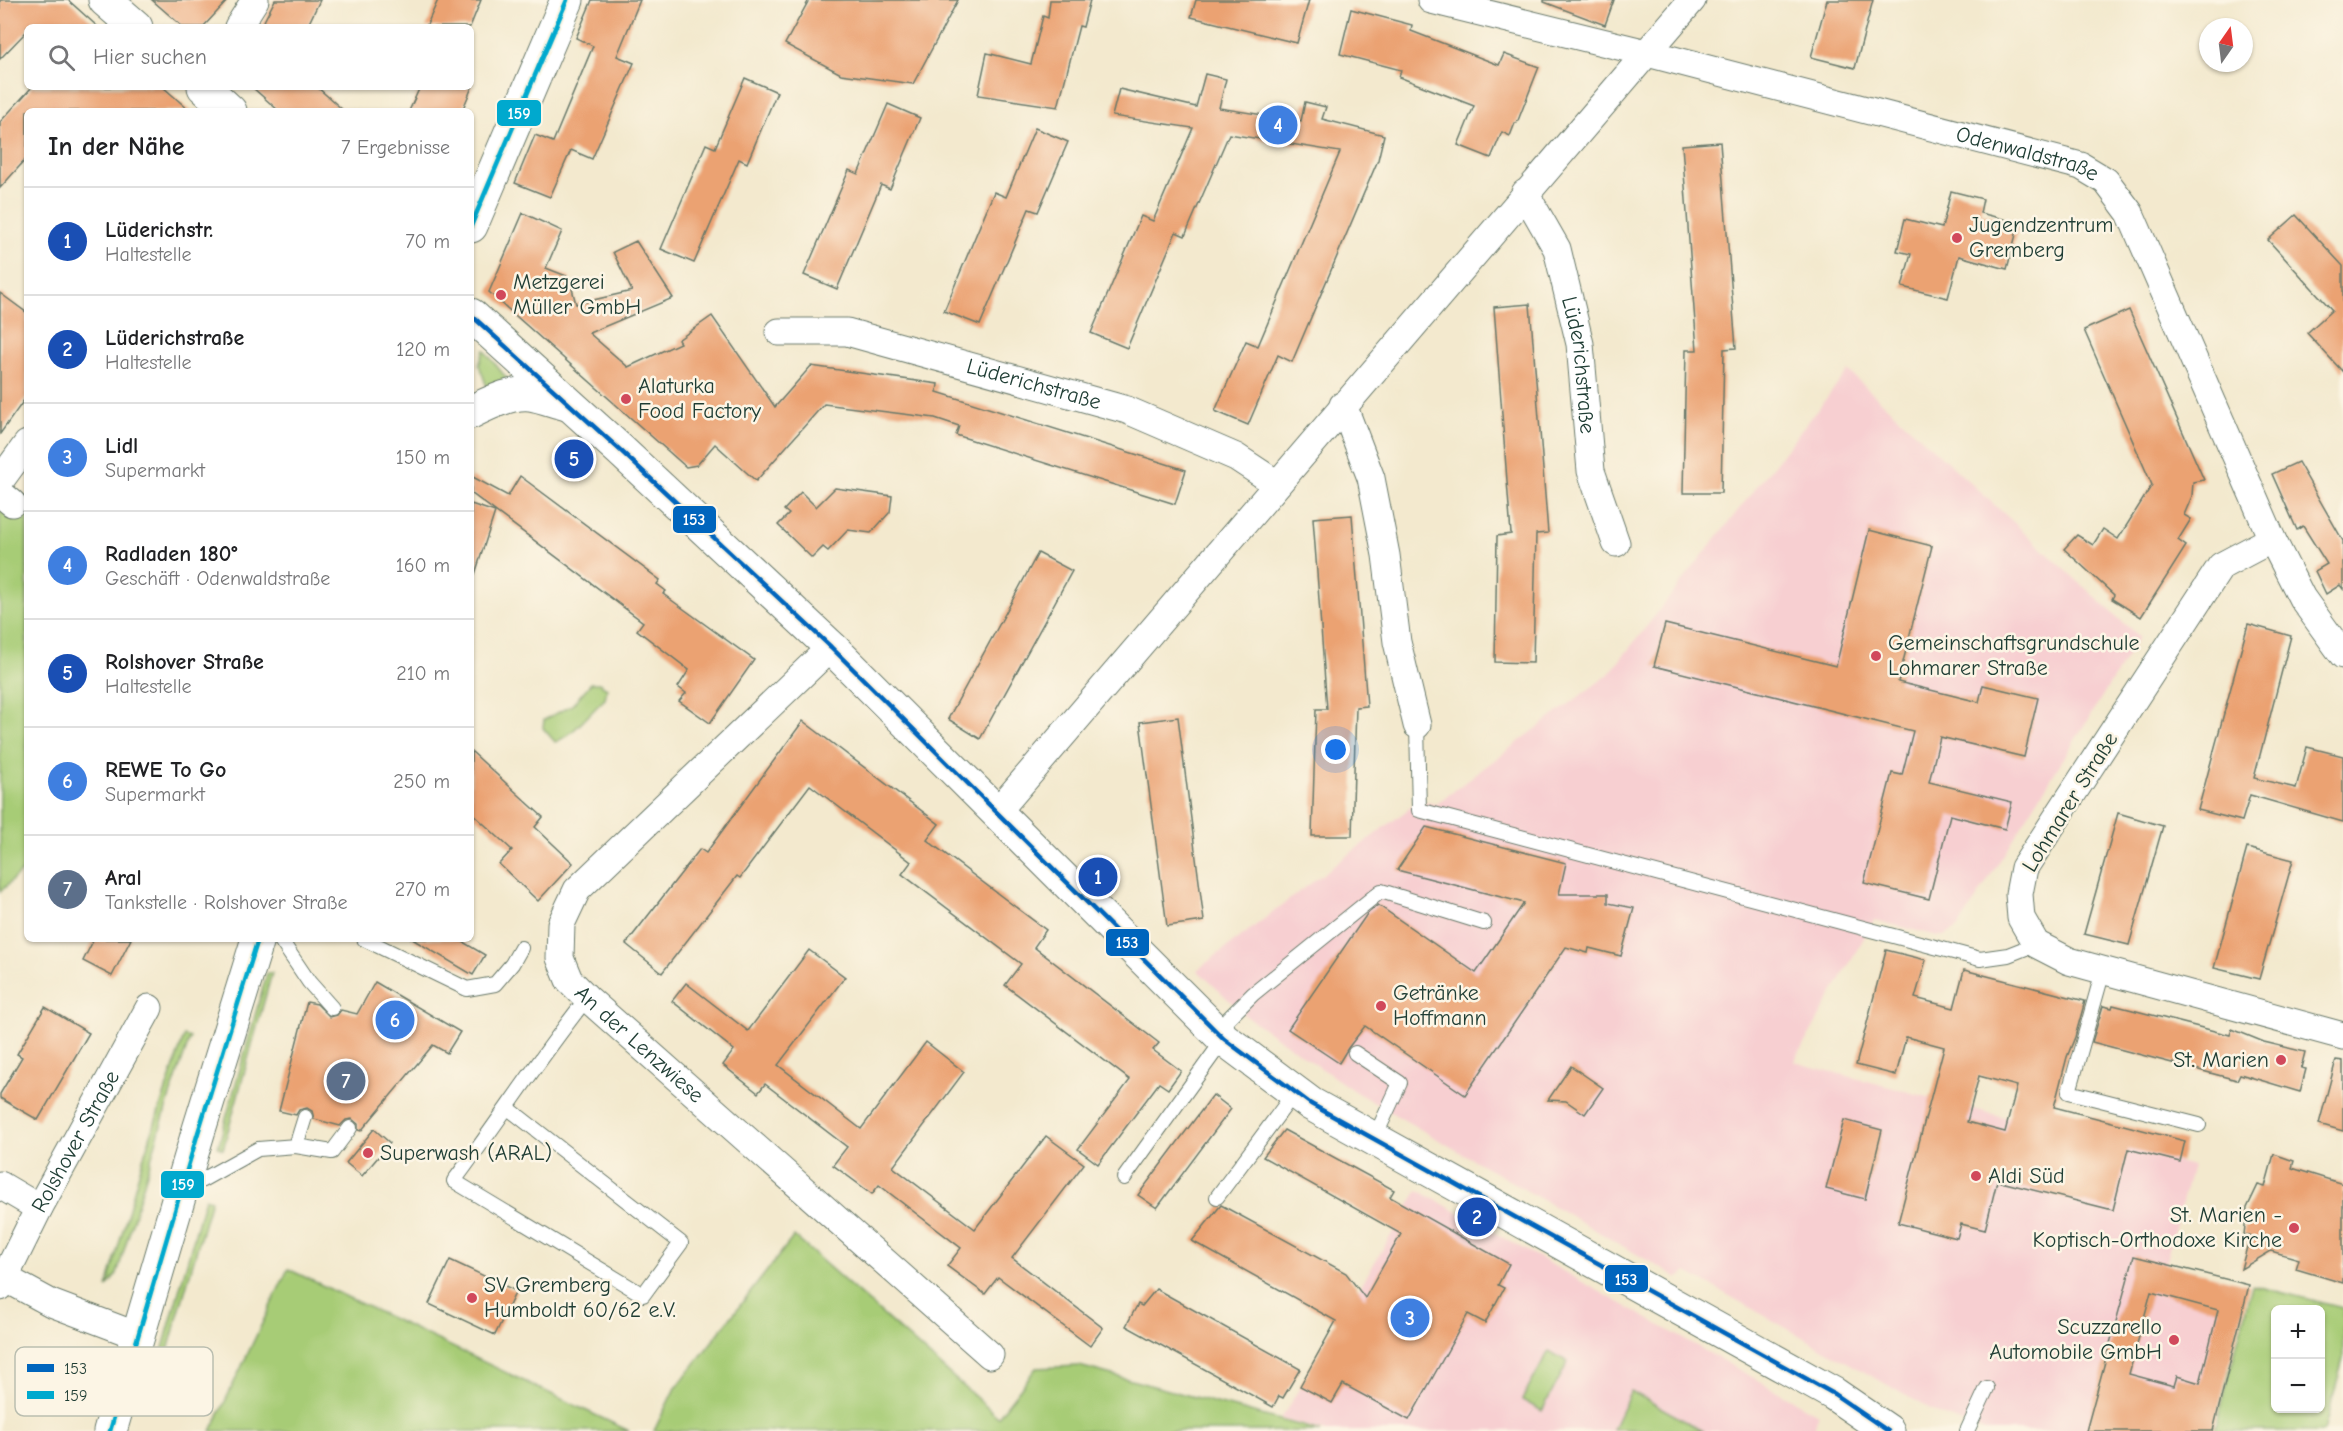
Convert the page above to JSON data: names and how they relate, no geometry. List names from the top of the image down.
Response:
{
  "streets": {
    "street": [
      "Odenwaldstraße",
      "Lüderichstraße",
      "Lohmarer Straße",
      "An der Lenzwiese",
      "Rolshover Straße"
    ]
  },
  "crossings": [
    ["Odenwaldstraße", "Lohmarer Straße"]
  ],
  "places": [
    "Jugendzentrum Gremberg",
    "Metzgerei Müller GmbH",
    "Alaturka Food Factory",
    "Gemeinschaftsgrundschule Lohmarer Straße",
    "Getränke Hoffmann",
    "St. Marien",
    "Superwash (ARAL)",
    "Aldi Süd",
    "St. Marien - Koptisch-Orthodoxe Kirche",
    "SV Gremberg Humboldt 60/62 e.V.",
    "Scuzzarello Automobile GmbH"
  ],
  "lines": ["transit line 159", "transit line 153"],
  "legend": ["153", "159"],
  "north": "top",
  "page": {
    "search": "Hier suchen",
    "pins": [
      "4",
      "5",
      "1",
      "6",
      "7",
      "2",
      "3"
    ],
    "heading": ["In der Nähe", "7 Ergebnisse"],
    "list": [
      {
        "mark": "1",
        "name": "Lüderichstr.",
        "note": "Haltestelle",
        "value": "70 m"
      },
      {
        "mark": "2",
        "name": "Lüderichstraße",
        "note": "Haltestelle",
        "value": "120 m"
      },
      {
        "mark": "3",
        "name": "Lidl",
        "note": "Supermarkt",
        "value": "150 m"
      },
      {
        "mark": "4",
        "name": "Radladen 180°",
        "note": "Geschäft · Odenwaldstraße",
        "value": "160 m"
      },
      {
        "mark": "5",
        "name": "Rolshover Straße",
        "note": "Haltestelle",
        "value": "210 m"
      },
      {
        "mark": "6",
        "name": "REWE To Go",
        "note": "Supermarkt",
        "value": "250 m"
      },
      {
        "mark": "7",
        "name": "Aral",
        "note": "Tankstelle · Rolshover Straße",
        "value": "270 m"
      }
    ],
    "map_buttons": ["+", "−"]
  }
}
